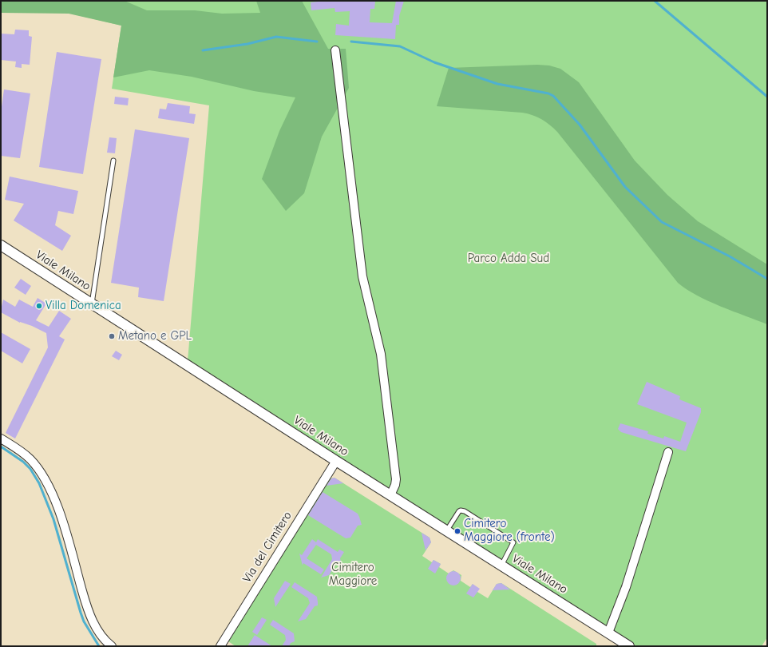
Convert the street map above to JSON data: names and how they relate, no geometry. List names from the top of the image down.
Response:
{
  "streets": {
    "street": ["Viale Milano", "Via del Cimitero"]
  },
  "crossings": [
    ["Viale Milano", "Via del Cimitero"]
  ],
  "parks": ["Parco Adda Sud", "Cimitero Maggiore"],
  "places": ["Villa Domenica", "Metano e GPL", "Cimitero Maggiore (fronte)"]
}
